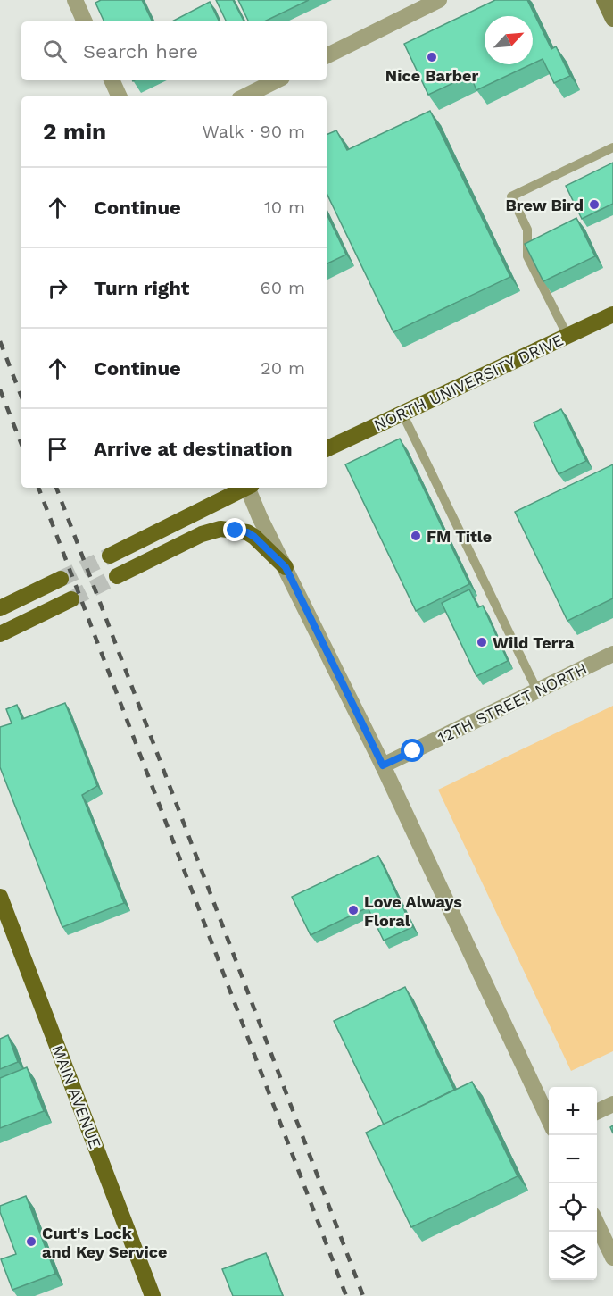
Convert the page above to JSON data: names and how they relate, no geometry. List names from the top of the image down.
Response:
{
  "streets": {
    "main road": ["NORTH UNIVERSITY DRIVE", "MAIN AVENUE"],
    "street": ["12TH STREET NORTH"]
  },
  "places": [
    "Nice Barber",
    "Brew Bird",
    "FM Title",
    "Wild Terra",
    "Love Always Floral",
    "Curt's Lock and Key Service"
  ],
  "north": "top right",
  "page": {
    "search": "Search here",
    "heading": ["2 min", "Walk · 90 m"],
    "list": [
      ["Continue", "10 m"],
      ["Turn right", "60 m"],
      ["Continue", "20 m"],
      "Arrive at destination"
    ],
    "map_buttons": ["+", "−"]
  }
}
